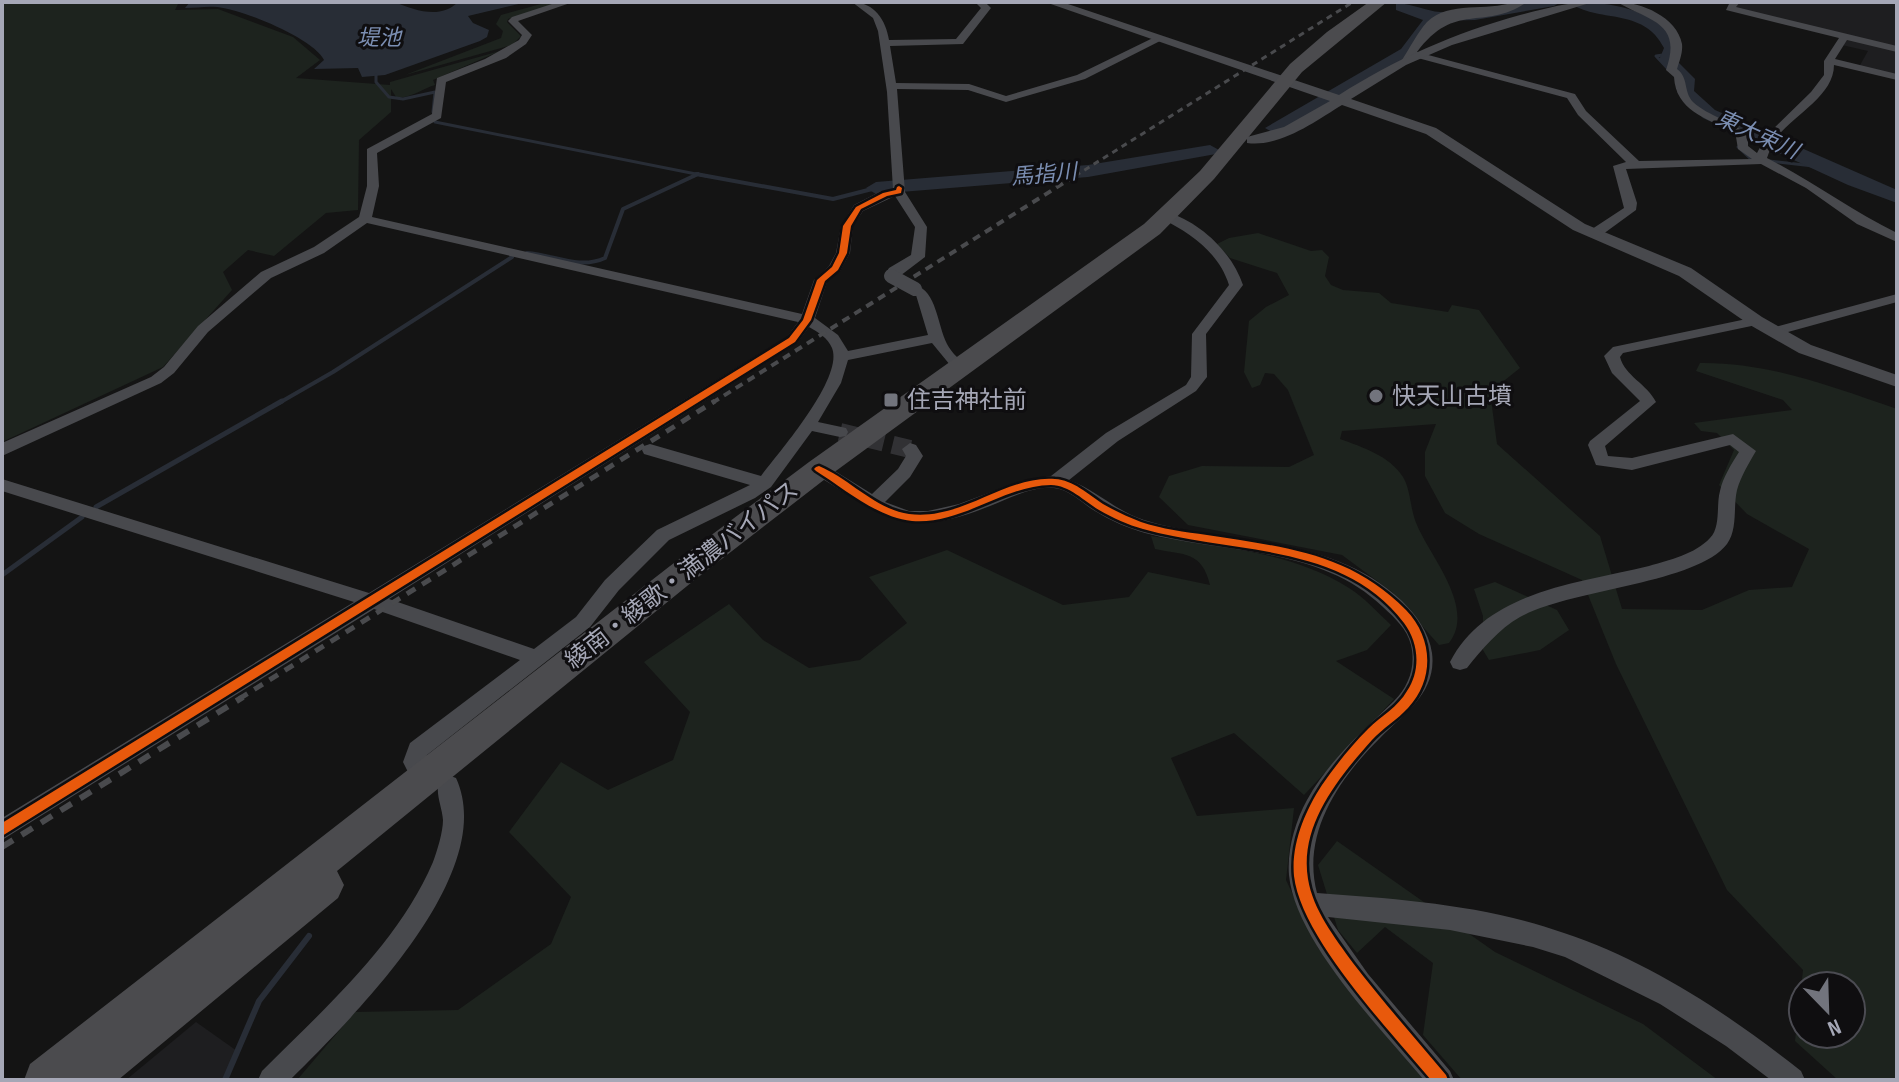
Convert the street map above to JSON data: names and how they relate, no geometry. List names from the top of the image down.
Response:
{
  "streets": {
    "highway": ["綾南・綾歌・満濃バイパス"]
  },
  "water": ["堤池", "東大束川", "馬指川"],
  "places": {
    "other": ["快天山古墳"],
    "transit": ["住吉神社前"]
  },
  "north": "bottom right"
}
